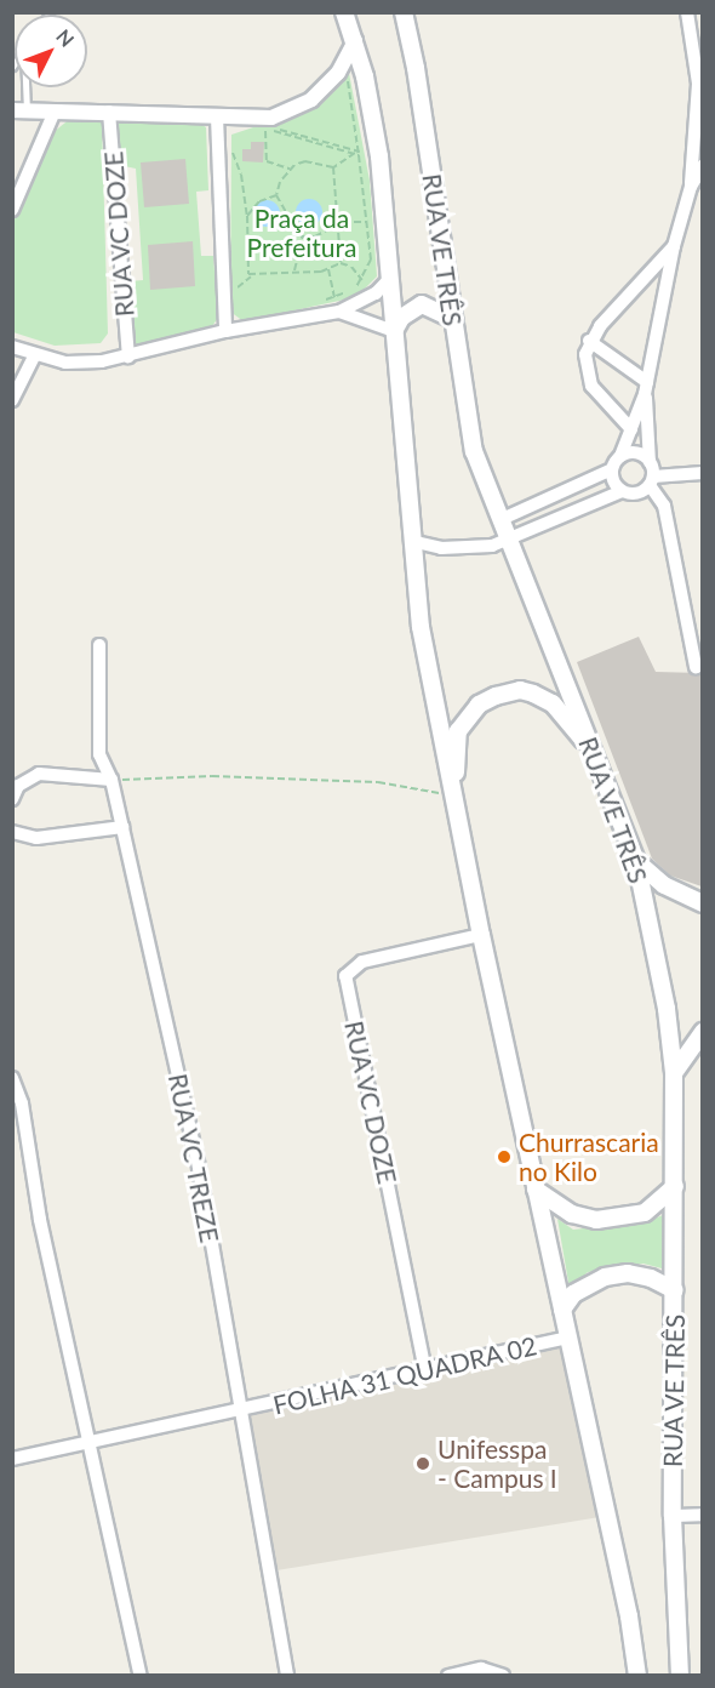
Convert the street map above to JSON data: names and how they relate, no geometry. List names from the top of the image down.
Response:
{
  "streets": {
    "main road": ["RUA VE TRÊS"],
    "street": ["RUA VC DOZE", "RUA VC TREZE", "FOLHA 31 QUADRA 02"]
  },
  "crossings": [
    ["RUA VC DOZE", "RUA VE TRÊS"],
    ["RUA VC DOZE", "FOLHA 31 QUADRA 02"],
    ["RUA VE TRÊS", "FOLHA 31 QUADRA 02"],
    ["RUA VC TREZE", "FOLHA 31 QUADRA 02"]
  ],
  "parks": ["Praça da Prefeitura"],
  "places": ["Churrascaria no Kilo", "Unifesspa - Campus I"],
  "north": "top right"
}
